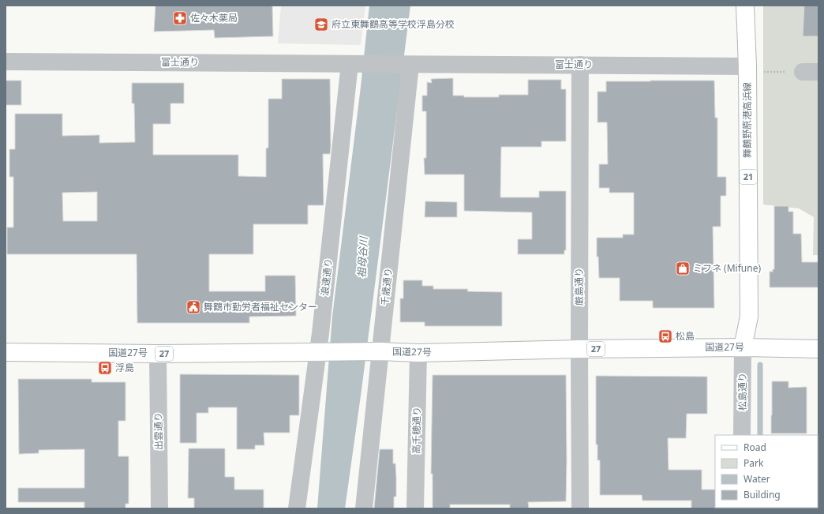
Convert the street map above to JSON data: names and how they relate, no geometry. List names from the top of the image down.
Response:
{
  "streets": {
    "main road": [
      "舞鶴野原港高浜線",
      "21",
      "国道27号",
      "27"
    ],
    "street": [
      "富士通り",
      "浪速通り",
      "千歳通り",
      "厳島通り",
      "松島通り",
      "高千穂通り",
      "出雲通り"
    ]
  },
  "crossings": [
    ["富士通り", "舞鶴野原港高浜線"],
    ["富士通り", "浪速通り"],
    ["富士通り", "千歳通り"],
    ["富士通り", "厳島通り"],
    ["舞鶴野原港高浜線", "国道27号"],
    ["舞鶴野原港高浜線", "松島通り"],
    ["浪速通り", "国道27号"],
    ["千歳通り", "国道27号"],
    ["厳島通り", "国道27号"],
    ["国道27号", "松島通り"],
    ["国道27号", "高千穂通り"],
    ["国道27号", "出雲通り"]
  ],
  "water": ["祖母谷川"],
  "places": {
    "pharmacy": ["佐々木薬局"],
    "school or university": ["府立東舞鶴高等学校浮島分校"],
    "shop": ["ミフネ (Mifune)"],
    "public building": ["舞鶴市勤労者福祉センター"],
    "bus stop": ["松島", "浮島"]
  },
  "legend": [
    "Road",
    "Park",
    "Water",
    "Building"
  ]
}
